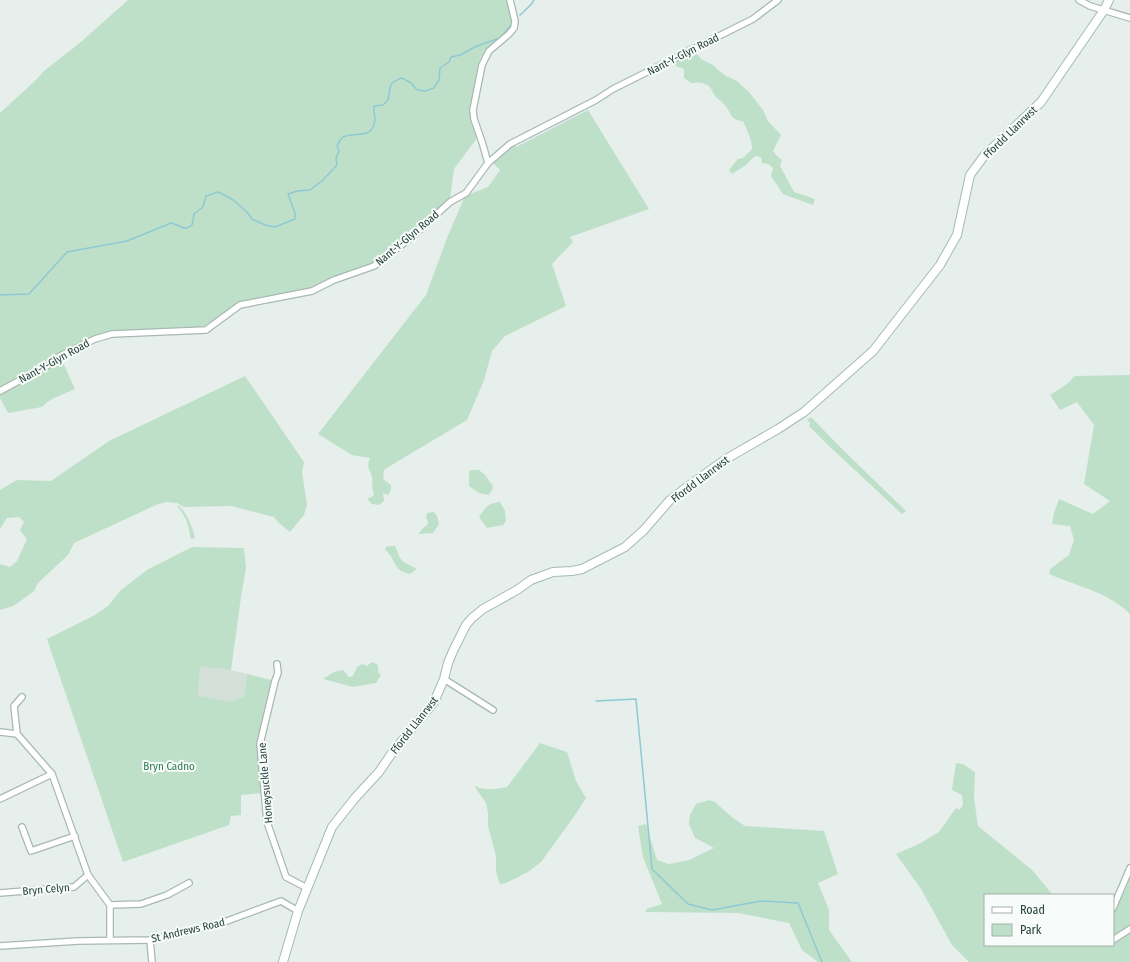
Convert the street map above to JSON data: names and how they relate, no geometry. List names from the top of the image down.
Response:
{
  "streets": {
    "main road": ["Ffordd Llanrwst"],
    "street": [
      "Nant-Y-Glyn Road",
      "Honeysuckle Lane",
      "Bryn Celyn",
      "St Andrews Road"
    ]
  },
  "crossings": [
    ["Ffordd Llanrwst", "Honeysuckle Lane"],
    ["Ffordd Llanrwst", "St Andrews Road"]
  ],
  "parks": ["Bryn Cadno"],
  "legend": ["Road", "Park"]
}
